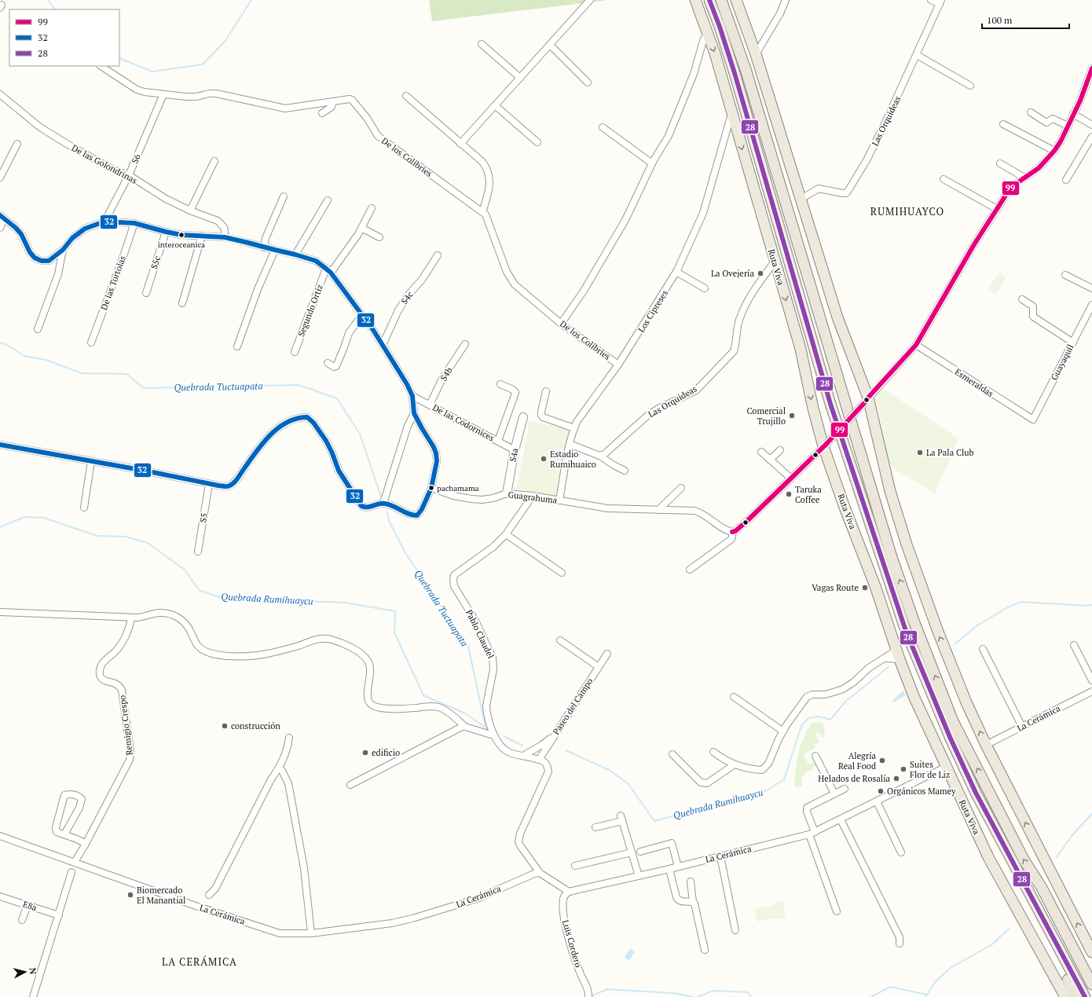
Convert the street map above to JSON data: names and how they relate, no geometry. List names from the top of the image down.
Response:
{
  "streets": {
    "highway": ["Ruta Viva"],
    "street": [
      "Las Orquideas",
      "De los Colibries",
      "S6",
      "De las Golondrinas",
      "S5c",
      "De las Tortolas",
      "S4c",
      "Segundo Ortiz",
      "Los Cipreses",
      "Guayaquil",
      "S4b",
      "Esmeraldas",
      "De las Codornices",
      "S4a",
      "Guagrahuma",
      "S5",
      "Pablo Claudel",
      "Paseo del Campo",
      "La Cerámica",
      "Remigio Crespo",
      "E8a",
      "Luis Cordero"
    ]
  },
  "crossings": [
    ["Las Orquideas", "Ruta Viva"],
    ["De los Colibries", "S6"],
    ["De los Colibries", "Los Cipreses"],
    ["S6", "De las Golondrinas"],
    ["Ruta Viva", "Los Cipreses"],
    ["Ruta Viva", "La Cerámica"],
    ["Los Cipreses", "Guagrahuma"],
    ["Guayaquil", "Esmeraldas"],
    ["S4b", "De las Codornices"],
    ["De las Codornices", "S4a"],
    ["S4a", "Guagrahuma"],
    ["Guagrahuma", "Pablo Claudel"],
    ["Pablo Claudel", "Paseo del Campo"],
    ["La Cerámica", "Remigio Crespo"],
    ["La Cerámica", "Luis Cordero"]
  ],
  "districts": ["RUMIHUAYCO", "LA CERÁMICA"],
  "water": ["Quebrada Tuctuapata", "Quebrada Rumihuaycu"],
  "places": [
    "interoceanica",
    "La Ovejería",
    "Comercial Trujillo",
    "La Pala Club",
    "Estadio Rumihuaico",
    "pachamama",
    "Taruka Coffee",
    "Vagas Route",
    "construcción",
    "edificio",
    "Alegría Real Food",
    "Suites Flor de Liz",
    "Helados de Rosalía",
    "Orgánicos Mamey",
    "Biomercado El Manantial"
  ],
  "lines": ["transit line 28", "transit line 99", "transit line 32"],
  "legend": ["99", "32", "28"],
  "scale_bar": "100 m",
  "north": "right"
}
